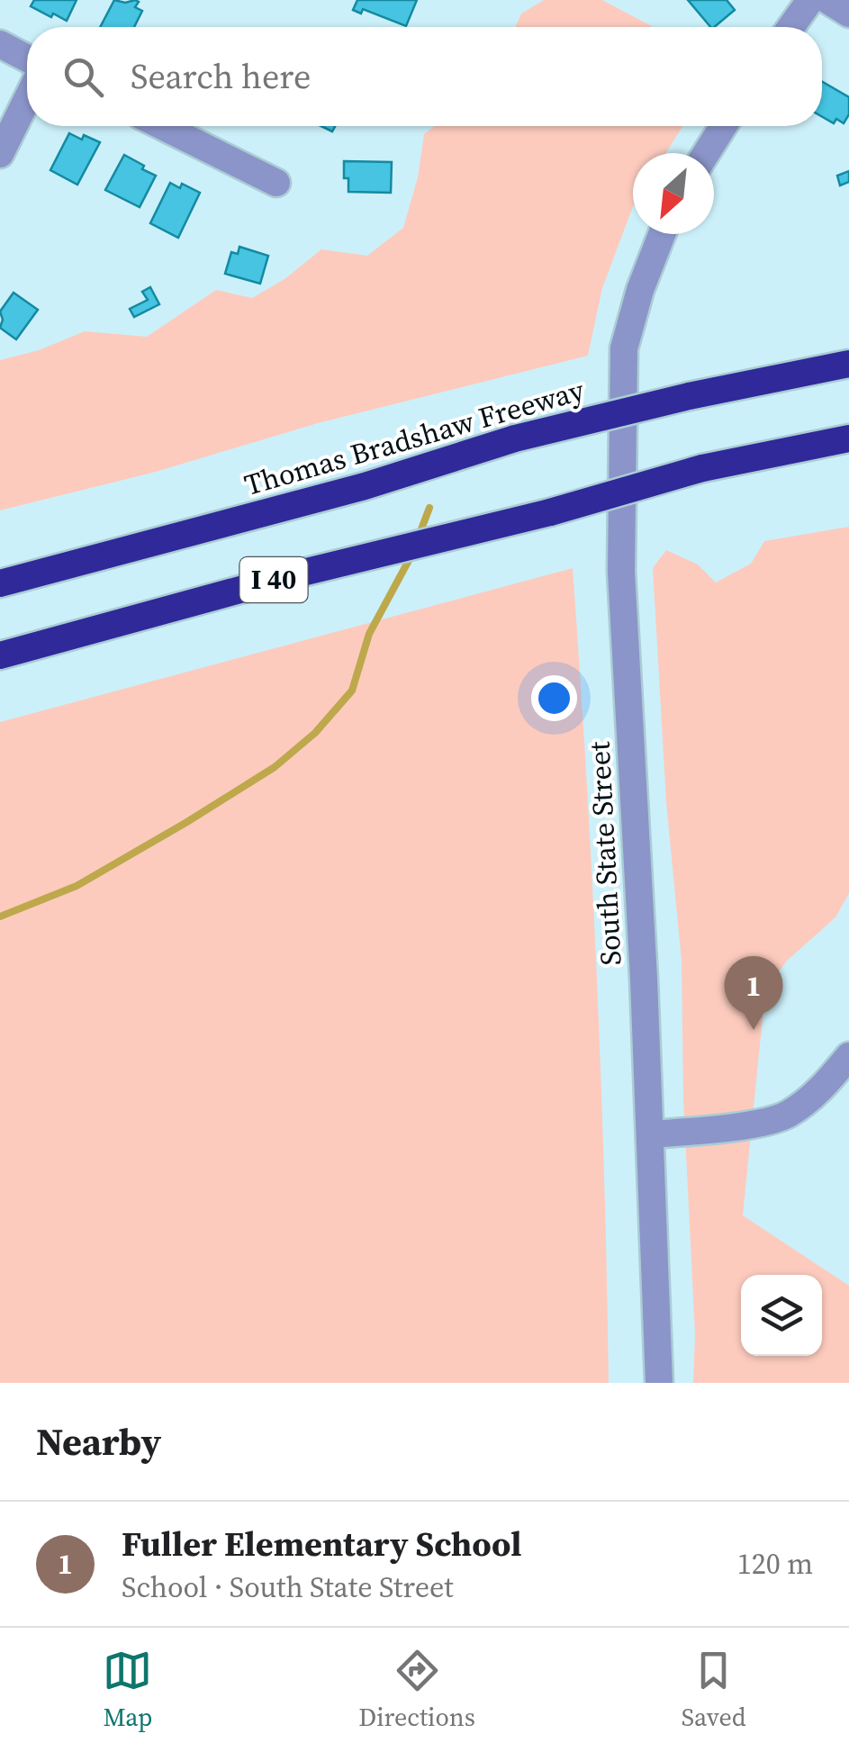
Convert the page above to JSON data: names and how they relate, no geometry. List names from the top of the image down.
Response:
{
  "streets": {
    "highway": ["Thomas Bradshaw Freeway", "I 40"],
    "street": ["South State Street"]
  },
  "north": "bottom left",
  "page": {
    "search": "Search here",
    "pins": "1",
    "heading": "Nearby",
    "list": [
      {
        "mark": "1",
        "name": "Fuller Elementary School",
        "note": "School · South State Street",
        "value": "120 m"
      }
    ],
    "nav": ["Map", "Directions", "Saved"]
  }
}
